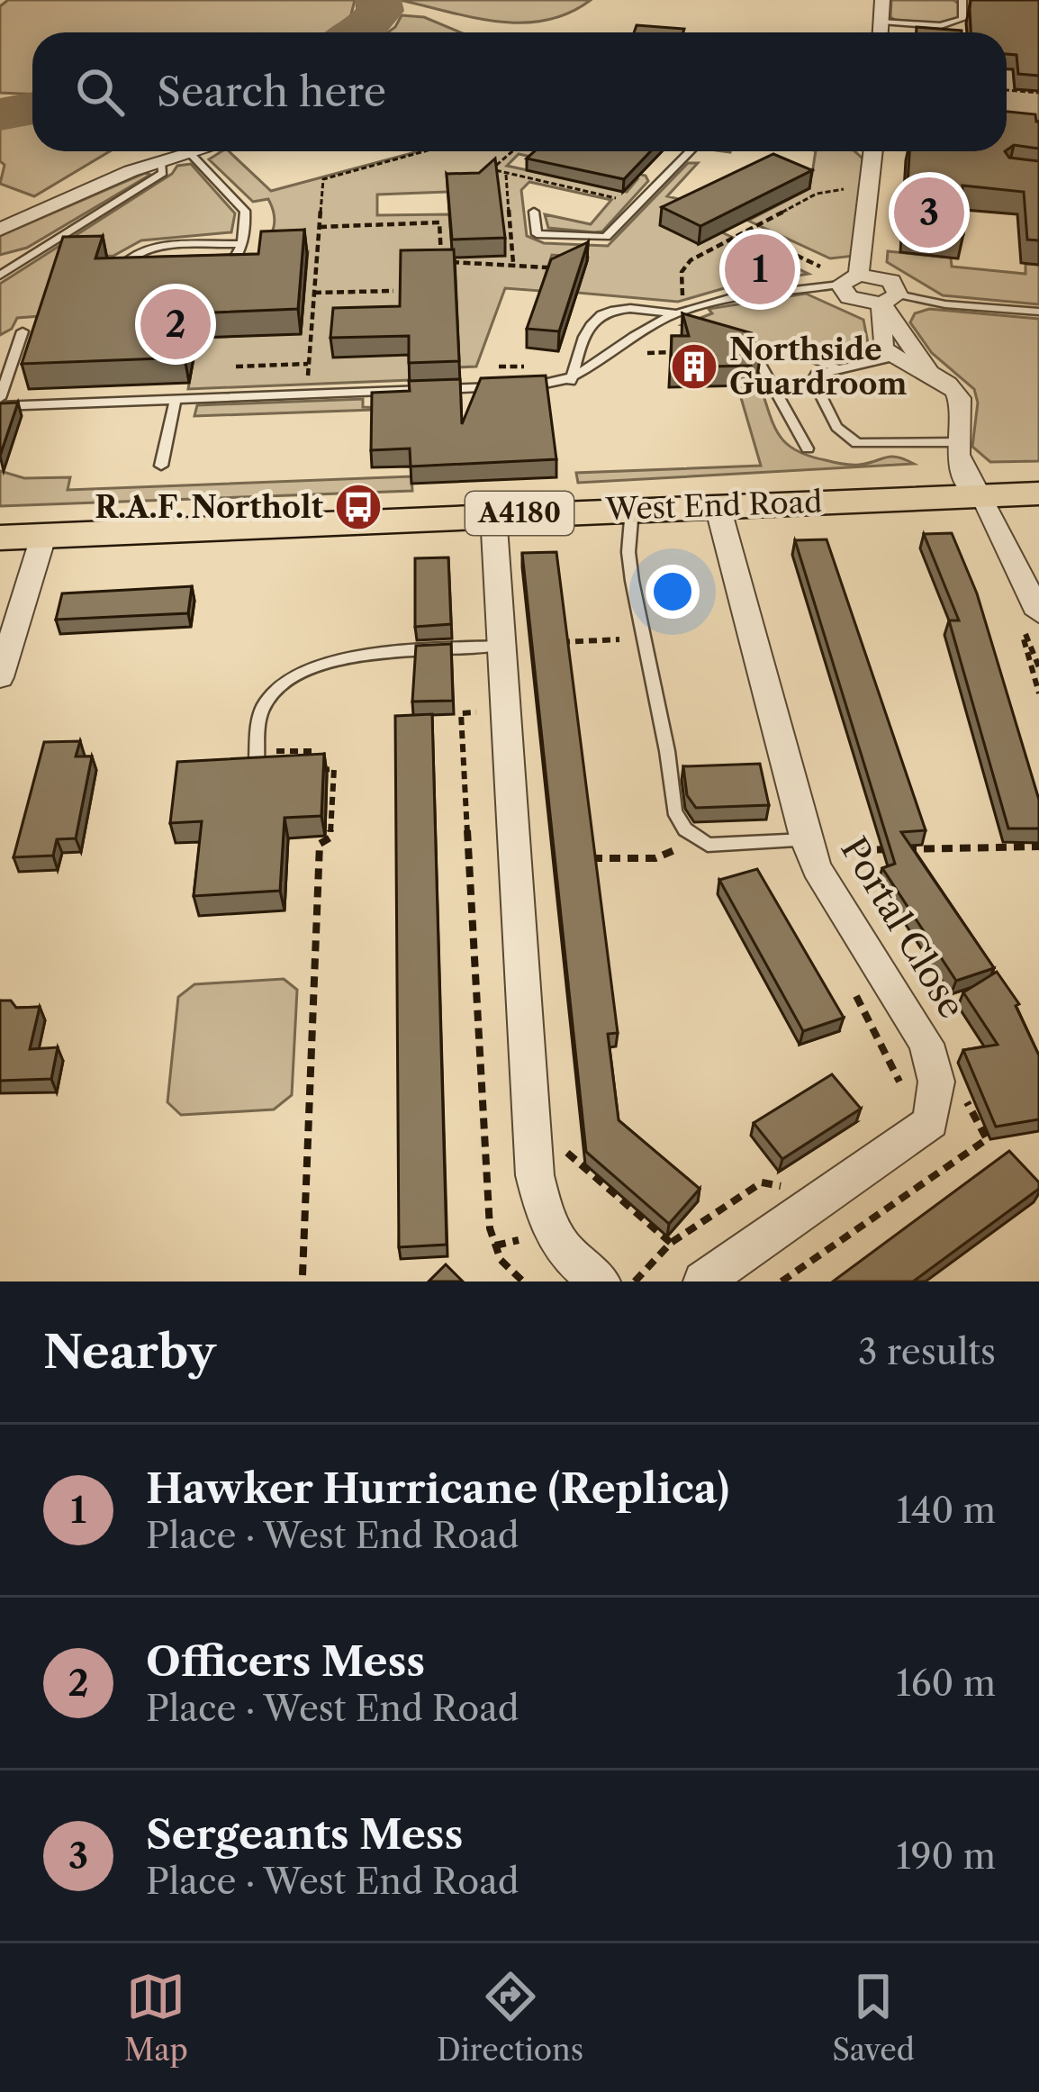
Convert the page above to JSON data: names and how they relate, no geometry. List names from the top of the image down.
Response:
{
  "streets": {
    "main road": ["West End Road", "A4180"],
    "street": ["Portal Close"]
  },
  "crossings": [
    ["West End Road", "Portal Close"]
  ],
  "places": {
    "building": ["Northside Guardroom"],
    "bus stop": ["R.A.F. Northolt"]
  },
  "page": {
    "search": "Search here",
    "pins": ["3", "1", "2"],
    "heading": ["Nearby", "3 results"],
    "list": [
      {
        "mark": "1",
        "name": "Hawker Hurricane (Replica)",
        "note": "Place · West End Road",
        "value": "140 m"
      },
      {
        "mark": "2",
        "name": "Officers Mess",
        "note": "Place · West End Road",
        "value": "160 m"
      },
      {
        "mark": "3",
        "name": "Sergeants Mess",
        "note": "Place · West End Road",
        "value": "190 m"
      }
    ],
    "nav": ["Map", "Directions", "Saved"]
  }
}
